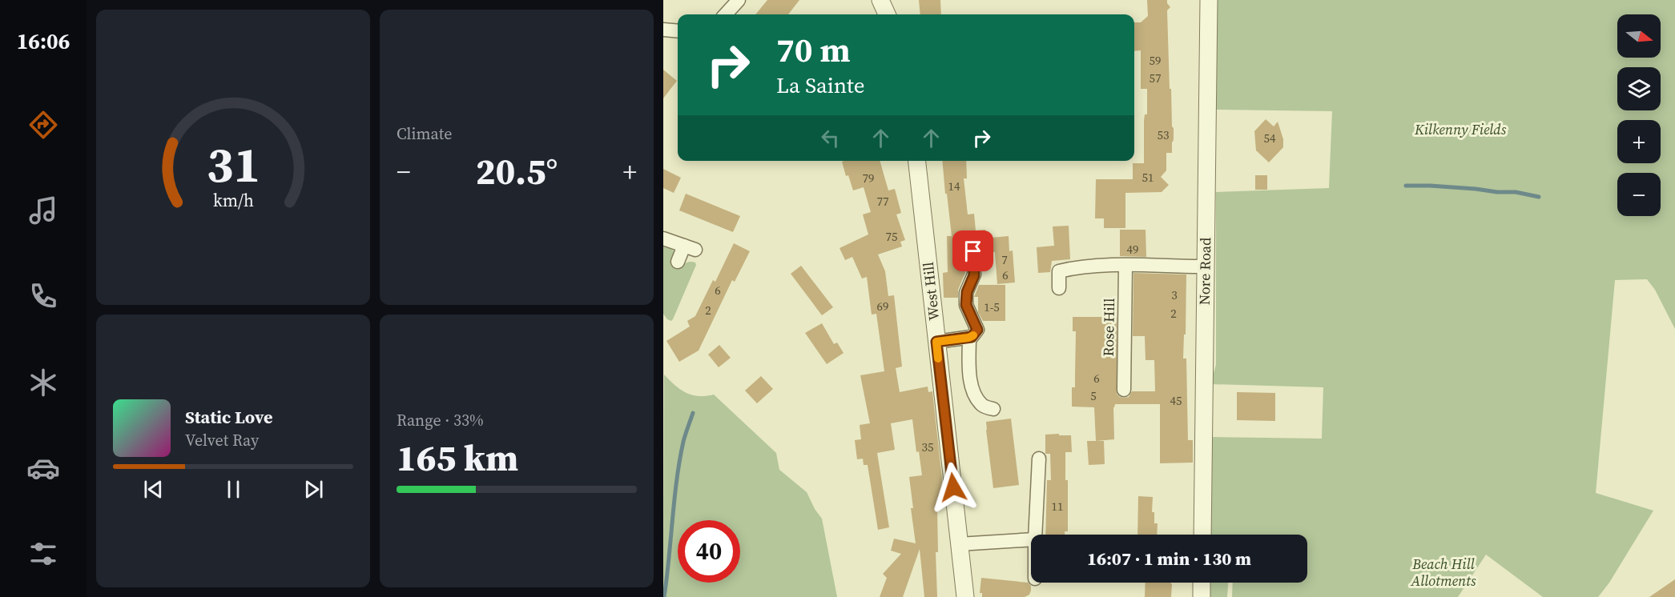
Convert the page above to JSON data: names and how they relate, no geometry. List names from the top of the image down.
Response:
{
  "streets": {
    "street": ["Nore Road", "West Hill", "Rose Hill"]
  },
  "parks": ["Kilkenny Fields", "Beach Hill Allotments"],
  "house_numbers": [
    "59",
    "57",
    "53",
    "54",
    "51",
    "79",
    "14",
    "77",
    "75",
    "49",
    "7",
    "6",
    "6",
    "3",
    "69",
    "1-5",
    "2",
    "2",
    "6",
    "5",
    "45",
    "35",
    "11"
  ],
  "north": "right",
  "page": {
    "tabs": "16:06",
    "tile": [
      "Climate",
      ["Range · 33%", "165 km"]
    ],
    "map_buttons": ["+", "−"],
    "turn": ["70 m", "La Sainte"],
    "heat": ["−", "20.5°", "+"],
    "song": ["Static Love", "Velvet Ray"],
    "limit": "40",
    "trip": "16:07 · 1 min · 130 m",
    "gauge": ["31", "km/h"]
  }
}
